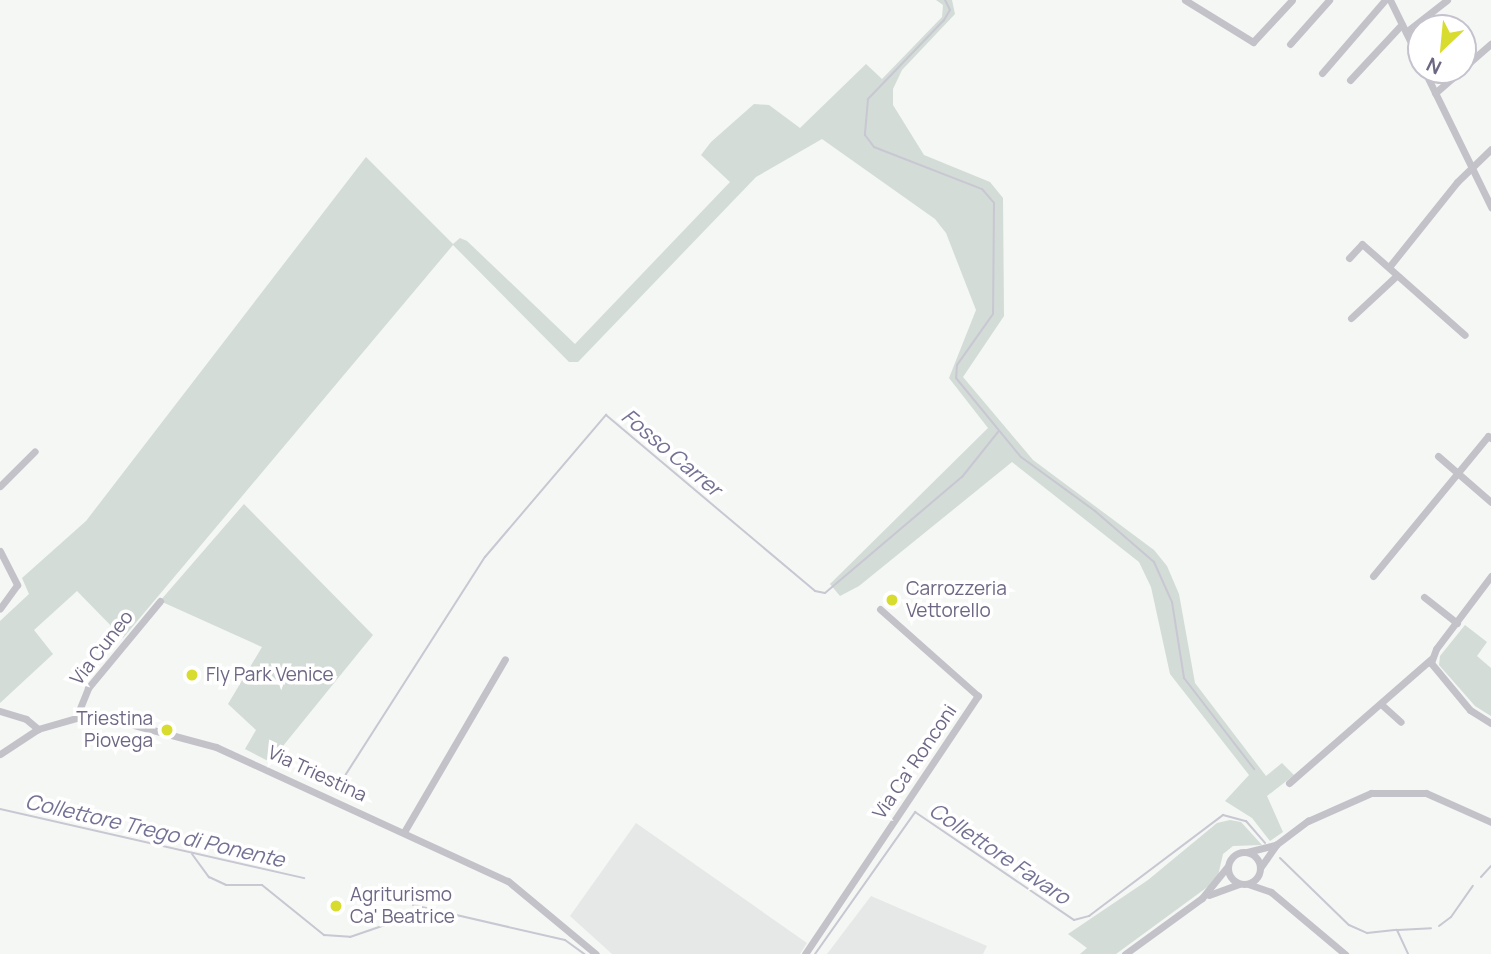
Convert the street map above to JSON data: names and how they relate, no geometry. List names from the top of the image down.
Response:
{
  "streets": {
    "street": ["Via Cuneo", "Via Ca' Ronconi", "Via Triestina"]
  },
  "crossings": [
    ["Via Cuneo", "Via Triestina"]
  ],
  "water": ["Fosso Carrer", "Collettore Trego di Ponente", "Collettore Favaro"],
  "places": [
    "Carrozzeria Vettorello",
    "Fly Park Venice",
    "Triestina Piovega",
    "Agriturismo Ca' Beatrice"
  ],
  "north": "bottom left"
}
